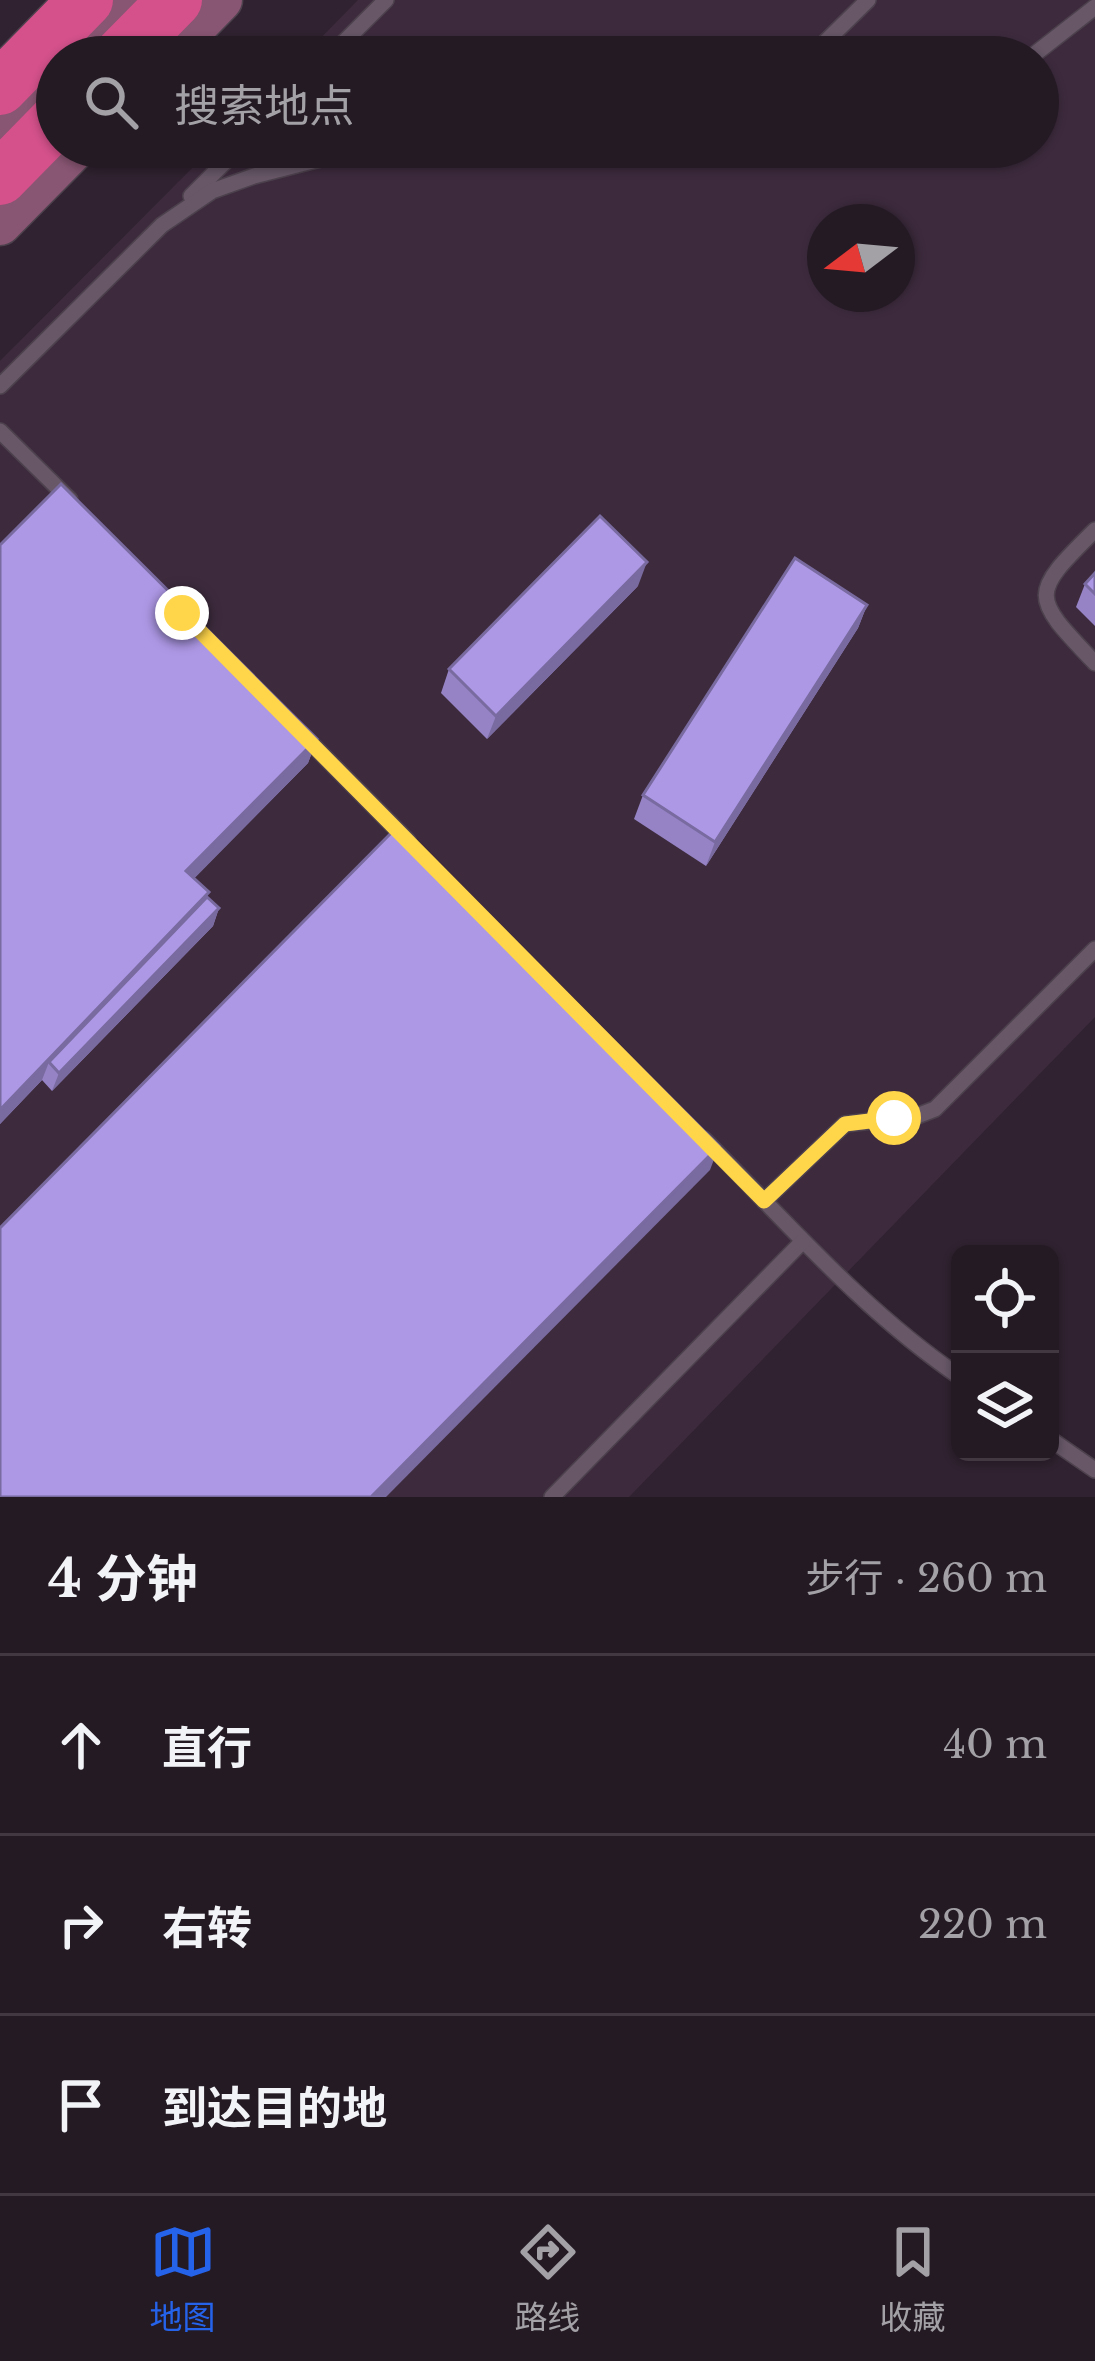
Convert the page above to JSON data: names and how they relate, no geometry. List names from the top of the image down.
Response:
{
  "north": "left",
  "page": {
    "search": "搜索地点",
    "heading": ["4 分钟", "步行 · 260 m"],
    "list": [
      ["直行", "40 m"],
      ["右转", "220 m"],
      "到达目的地"
    ],
    "nav": ["地图", "路线", "收藏"]
  }
}
